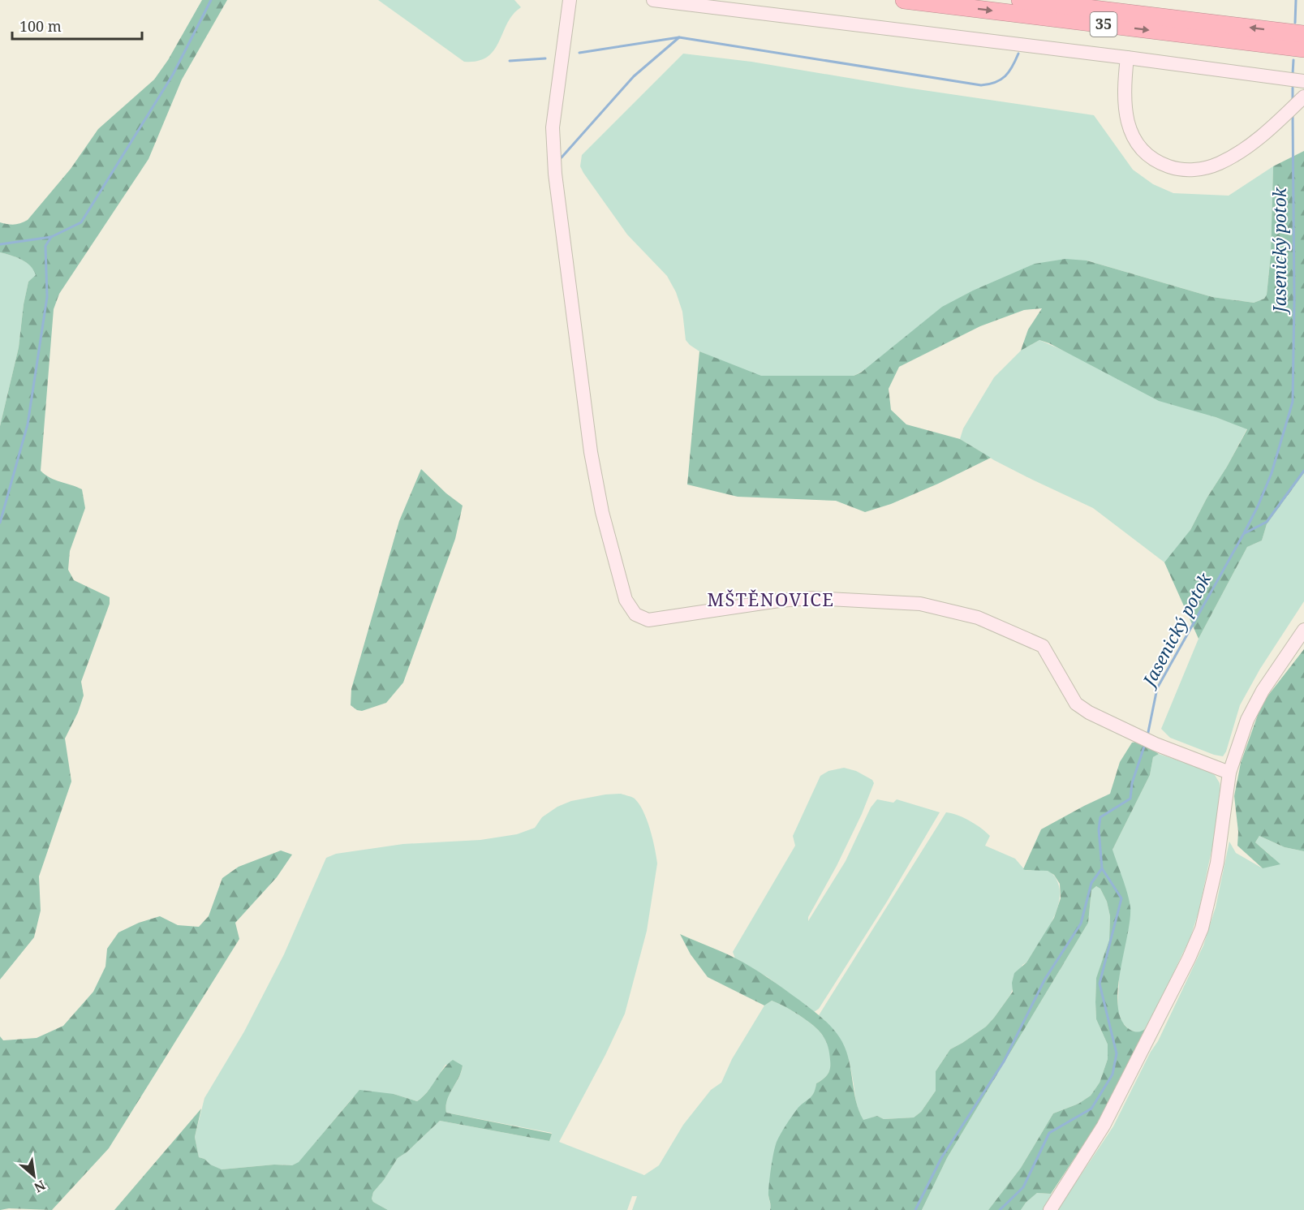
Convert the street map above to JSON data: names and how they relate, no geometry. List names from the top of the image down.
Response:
{
  "streets": {
    "highway": ["35"]
  },
  "districts": ["MŠTĚNOVICE"],
  "water": ["Jasenický potok"],
  "scale_bar": "100 m",
  "north": "bottom right"
}
